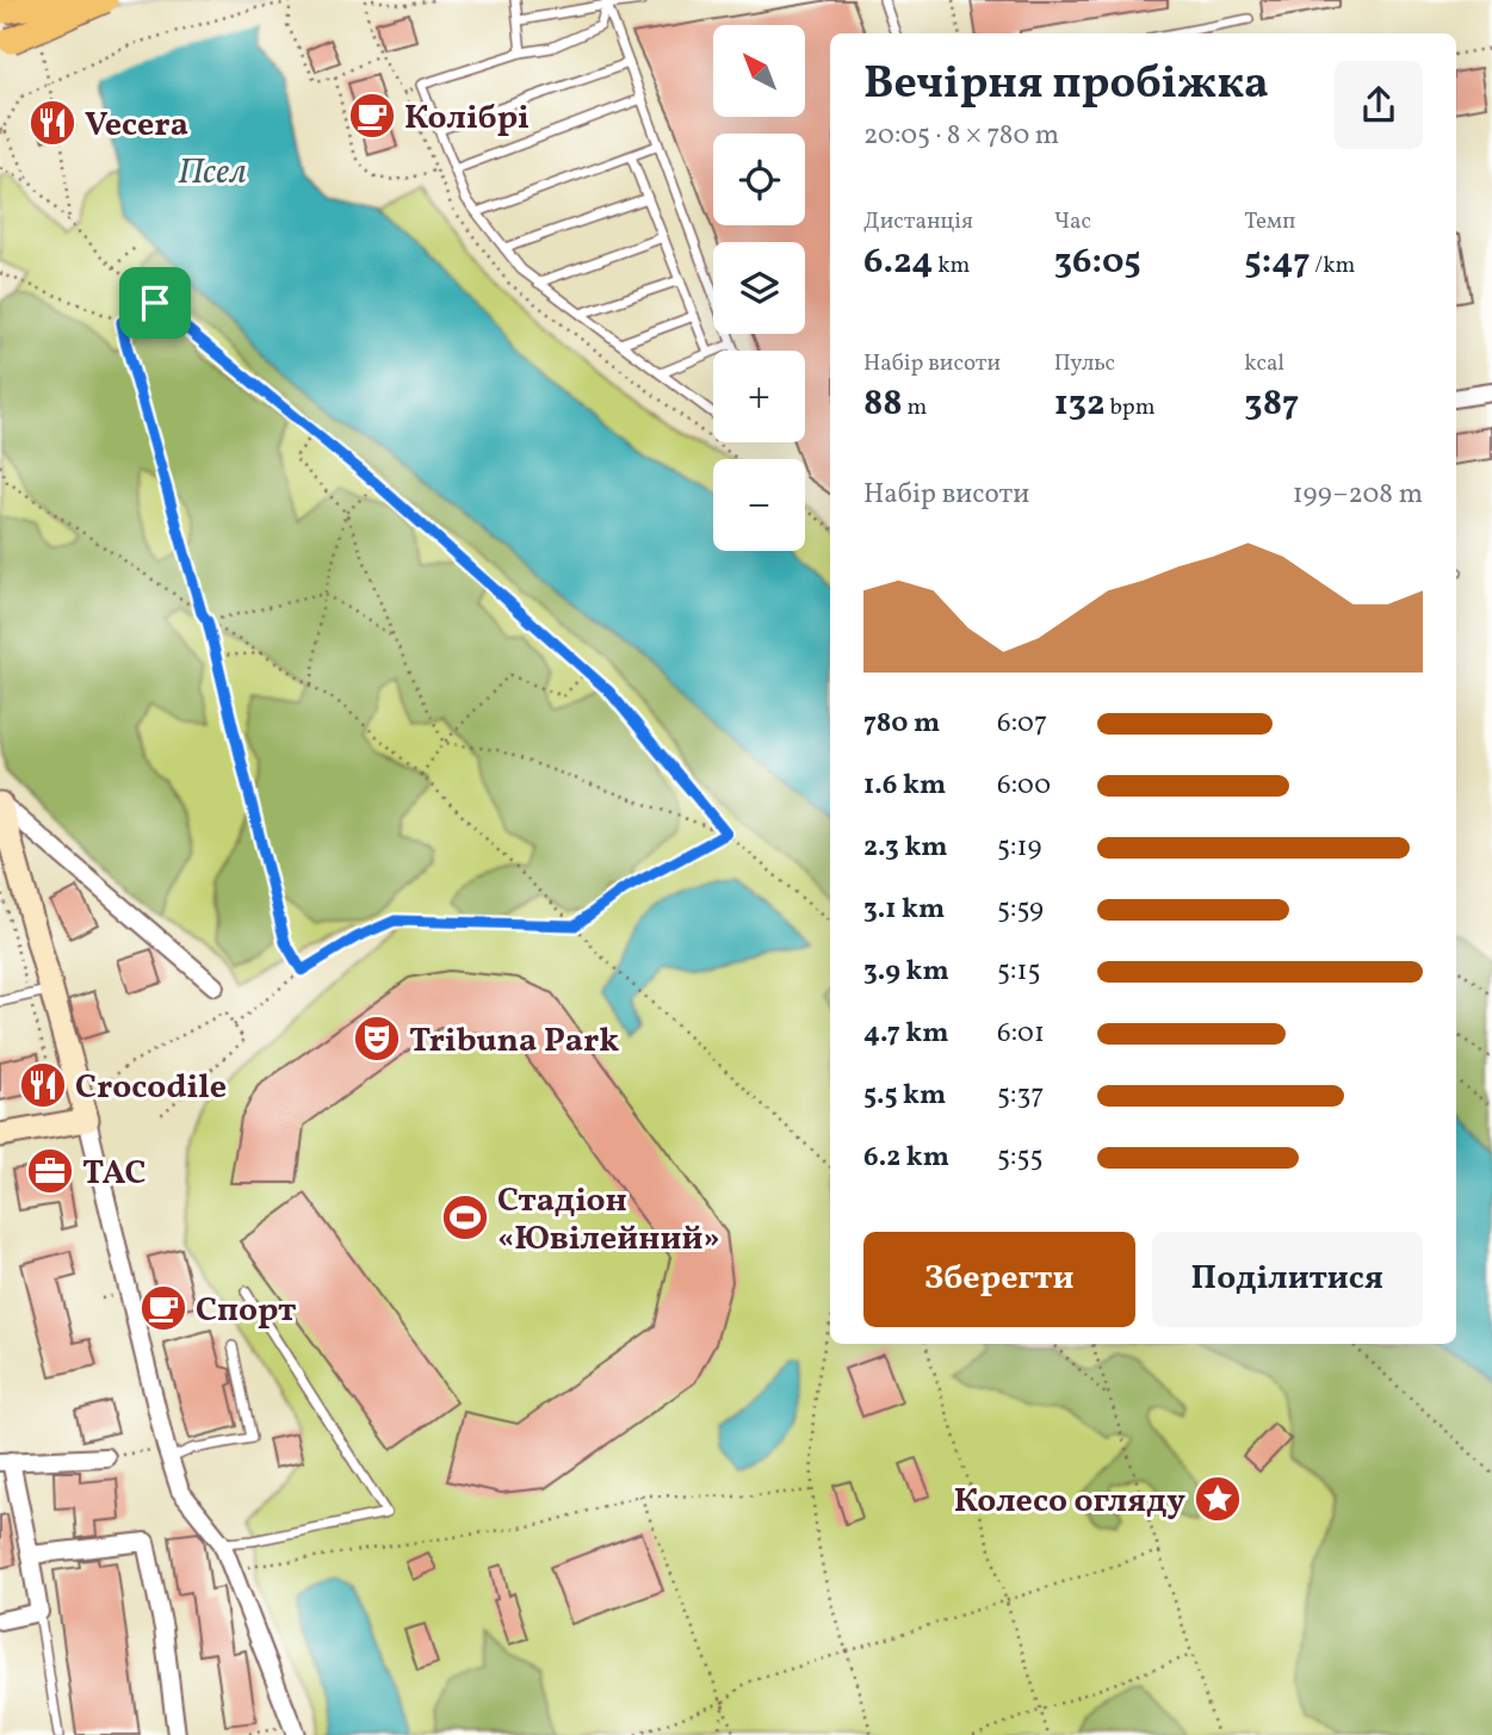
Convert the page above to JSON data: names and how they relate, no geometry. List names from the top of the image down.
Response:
{
  "water": ["Псел"],
  "places": {
    "cafe": ["Колібрі", "Спорт"],
    "restaurant": ["Vecera", "Crocodile"],
    "theatre": ["Tribuna Park"],
    "office": ["ТАС"],
    "sports": ["Стадіон «Ювілейний»"],
    "place": ["Колесо огляду"]
  },
  "north": "top left",
  "page": {
    "map_buttons": ["+", "−"],
    "heading": ["Вечірня пробіжка", "20:05 · 8 × 780 m"],
    "stats": [
      ["Дистанція", "6.24 km"],
      ["Час", "36:05"],
      ["Темп", "5:47 /km"],
      ["Набір висоти", "88 m"],
      ["Пульс", "132 bpm"],
      ["kcal", "387"]
    ],
    "chart": ["Набір висоти", "199–208 m"],
    "list": [
      {
        "name": "780 m",
        "note": "6:07"
      },
      {
        "name": "1.6 km",
        "note": "6:00"
      },
      {
        "name": "2.3 km",
        "note": "5:19"
      },
      {
        "name": "3.1 km",
        "note": "5:59"
      },
      {
        "name": "3.9 km",
        "note": "5:15"
      },
      {
        "name": "4.7 km",
        "note": "6:01"
      },
      {
        "name": "5.5 km",
        "note": "5:37"
      },
      {
        "name": "6.2 km",
        "note": "5:55"
      }
    ],
    "buttons": ["Зберегти", "Поділитися"]
  }
}
